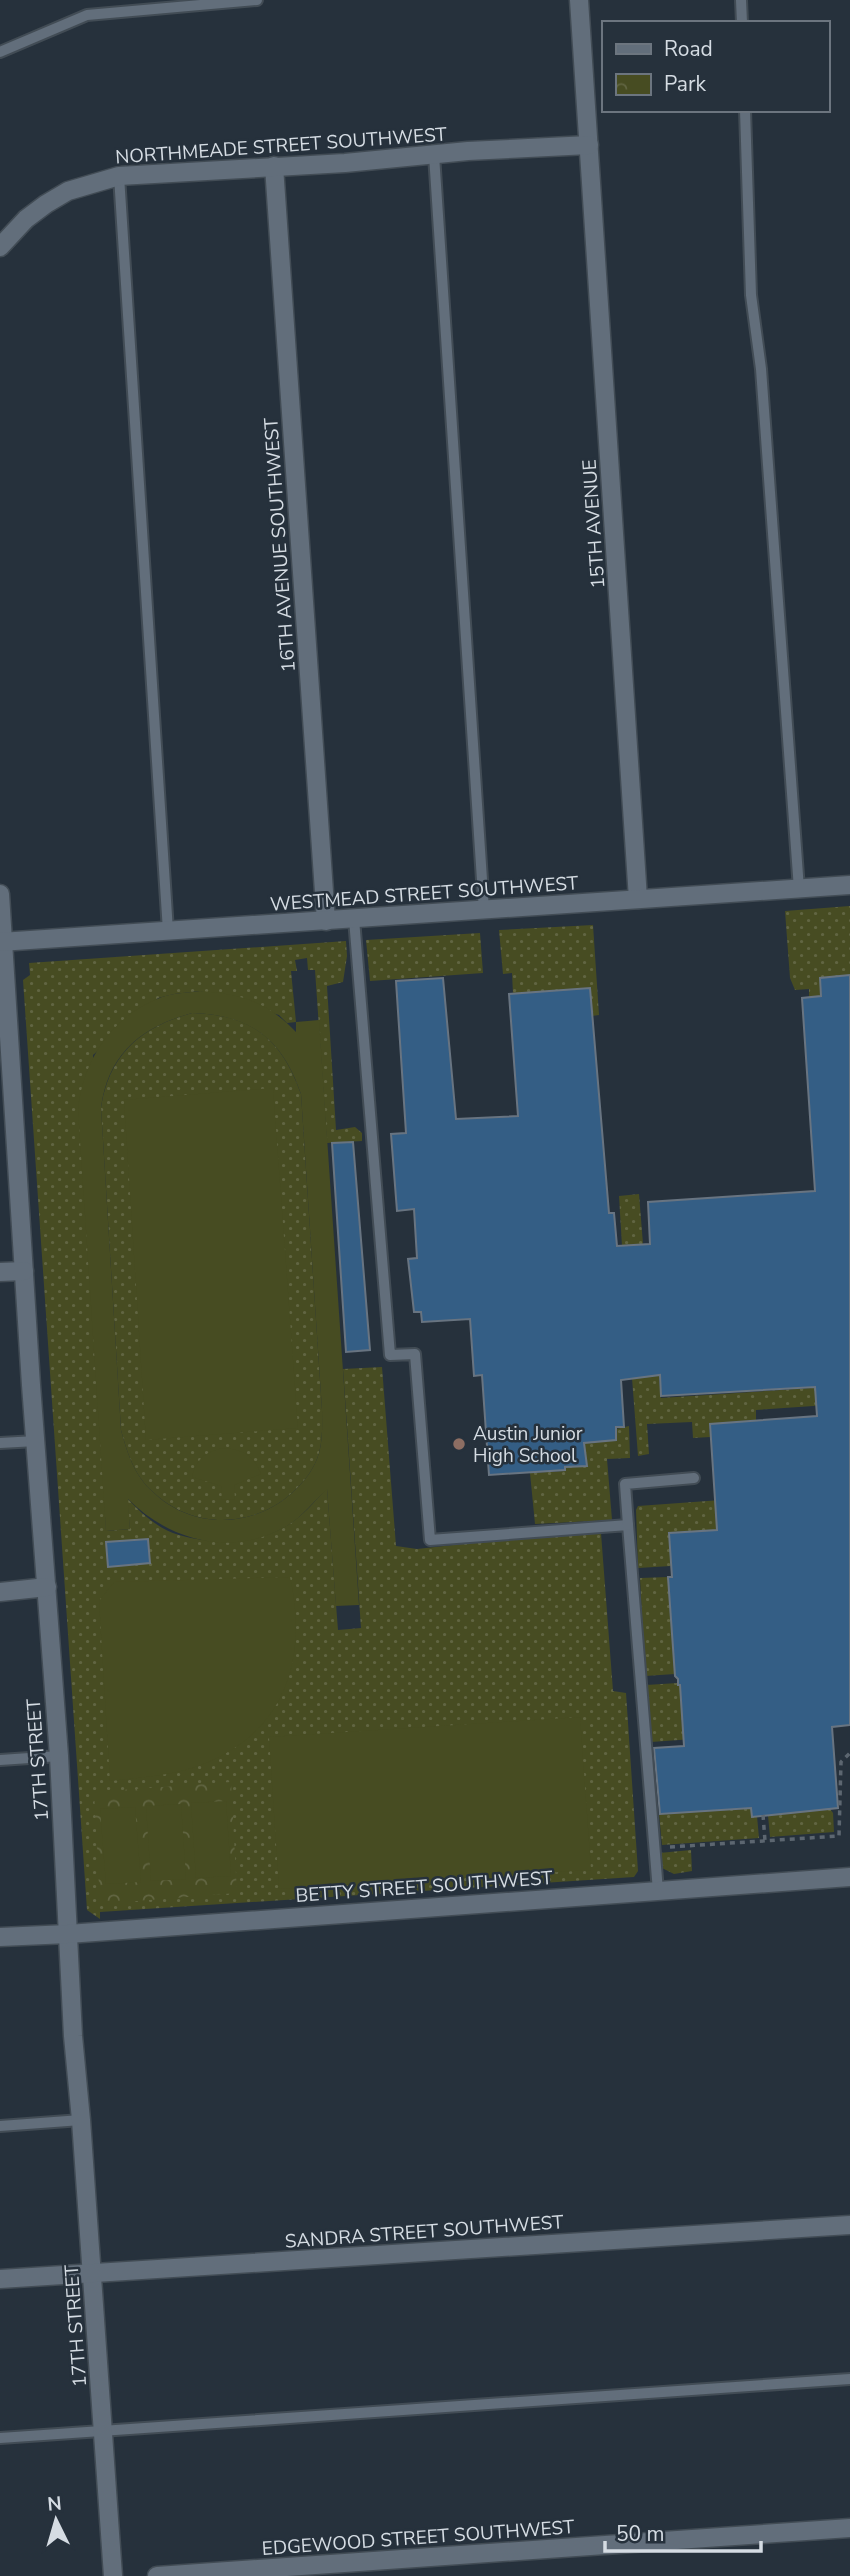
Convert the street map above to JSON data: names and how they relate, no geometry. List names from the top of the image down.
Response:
{
  "streets": {
    "street": [
      "NORTHMEADE STREET SOUTHWEST",
      "15TH AVENUE",
      "16TH AVENUE SOUTHWEST",
      "WESTMEAD STREET SOUTHWEST",
      "17TH STREET",
      "BETTY STREET SOUTHWEST",
      "SANDRA STREET SOUTHWEST",
      "EDGEWOOD STREET SOUTHWEST"
    ]
  },
  "crossings": [
    ["NORTHMEADE STREET SOUTHWEST", "15TH AVENUE"],
    ["NORTHMEADE STREET SOUTHWEST", "16TH AVENUE SOUTHWEST"],
    ["15TH AVENUE", "WESTMEAD STREET SOUTHWEST"],
    ["16TH AVENUE SOUTHWEST", "WESTMEAD STREET SOUTHWEST"],
    ["WESTMEAD STREET SOUTHWEST", "17TH STREET"],
    ["17TH STREET", "BETTY STREET SOUTHWEST"],
    ["17TH STREET", "SANDRA STREET SOUTHWEST"]
  ],
  "places": ["Austin Junior High School"],
  "legend": ["Road", "Park"],
  "scale_bar": "50 m",
  "north": "top"
}
